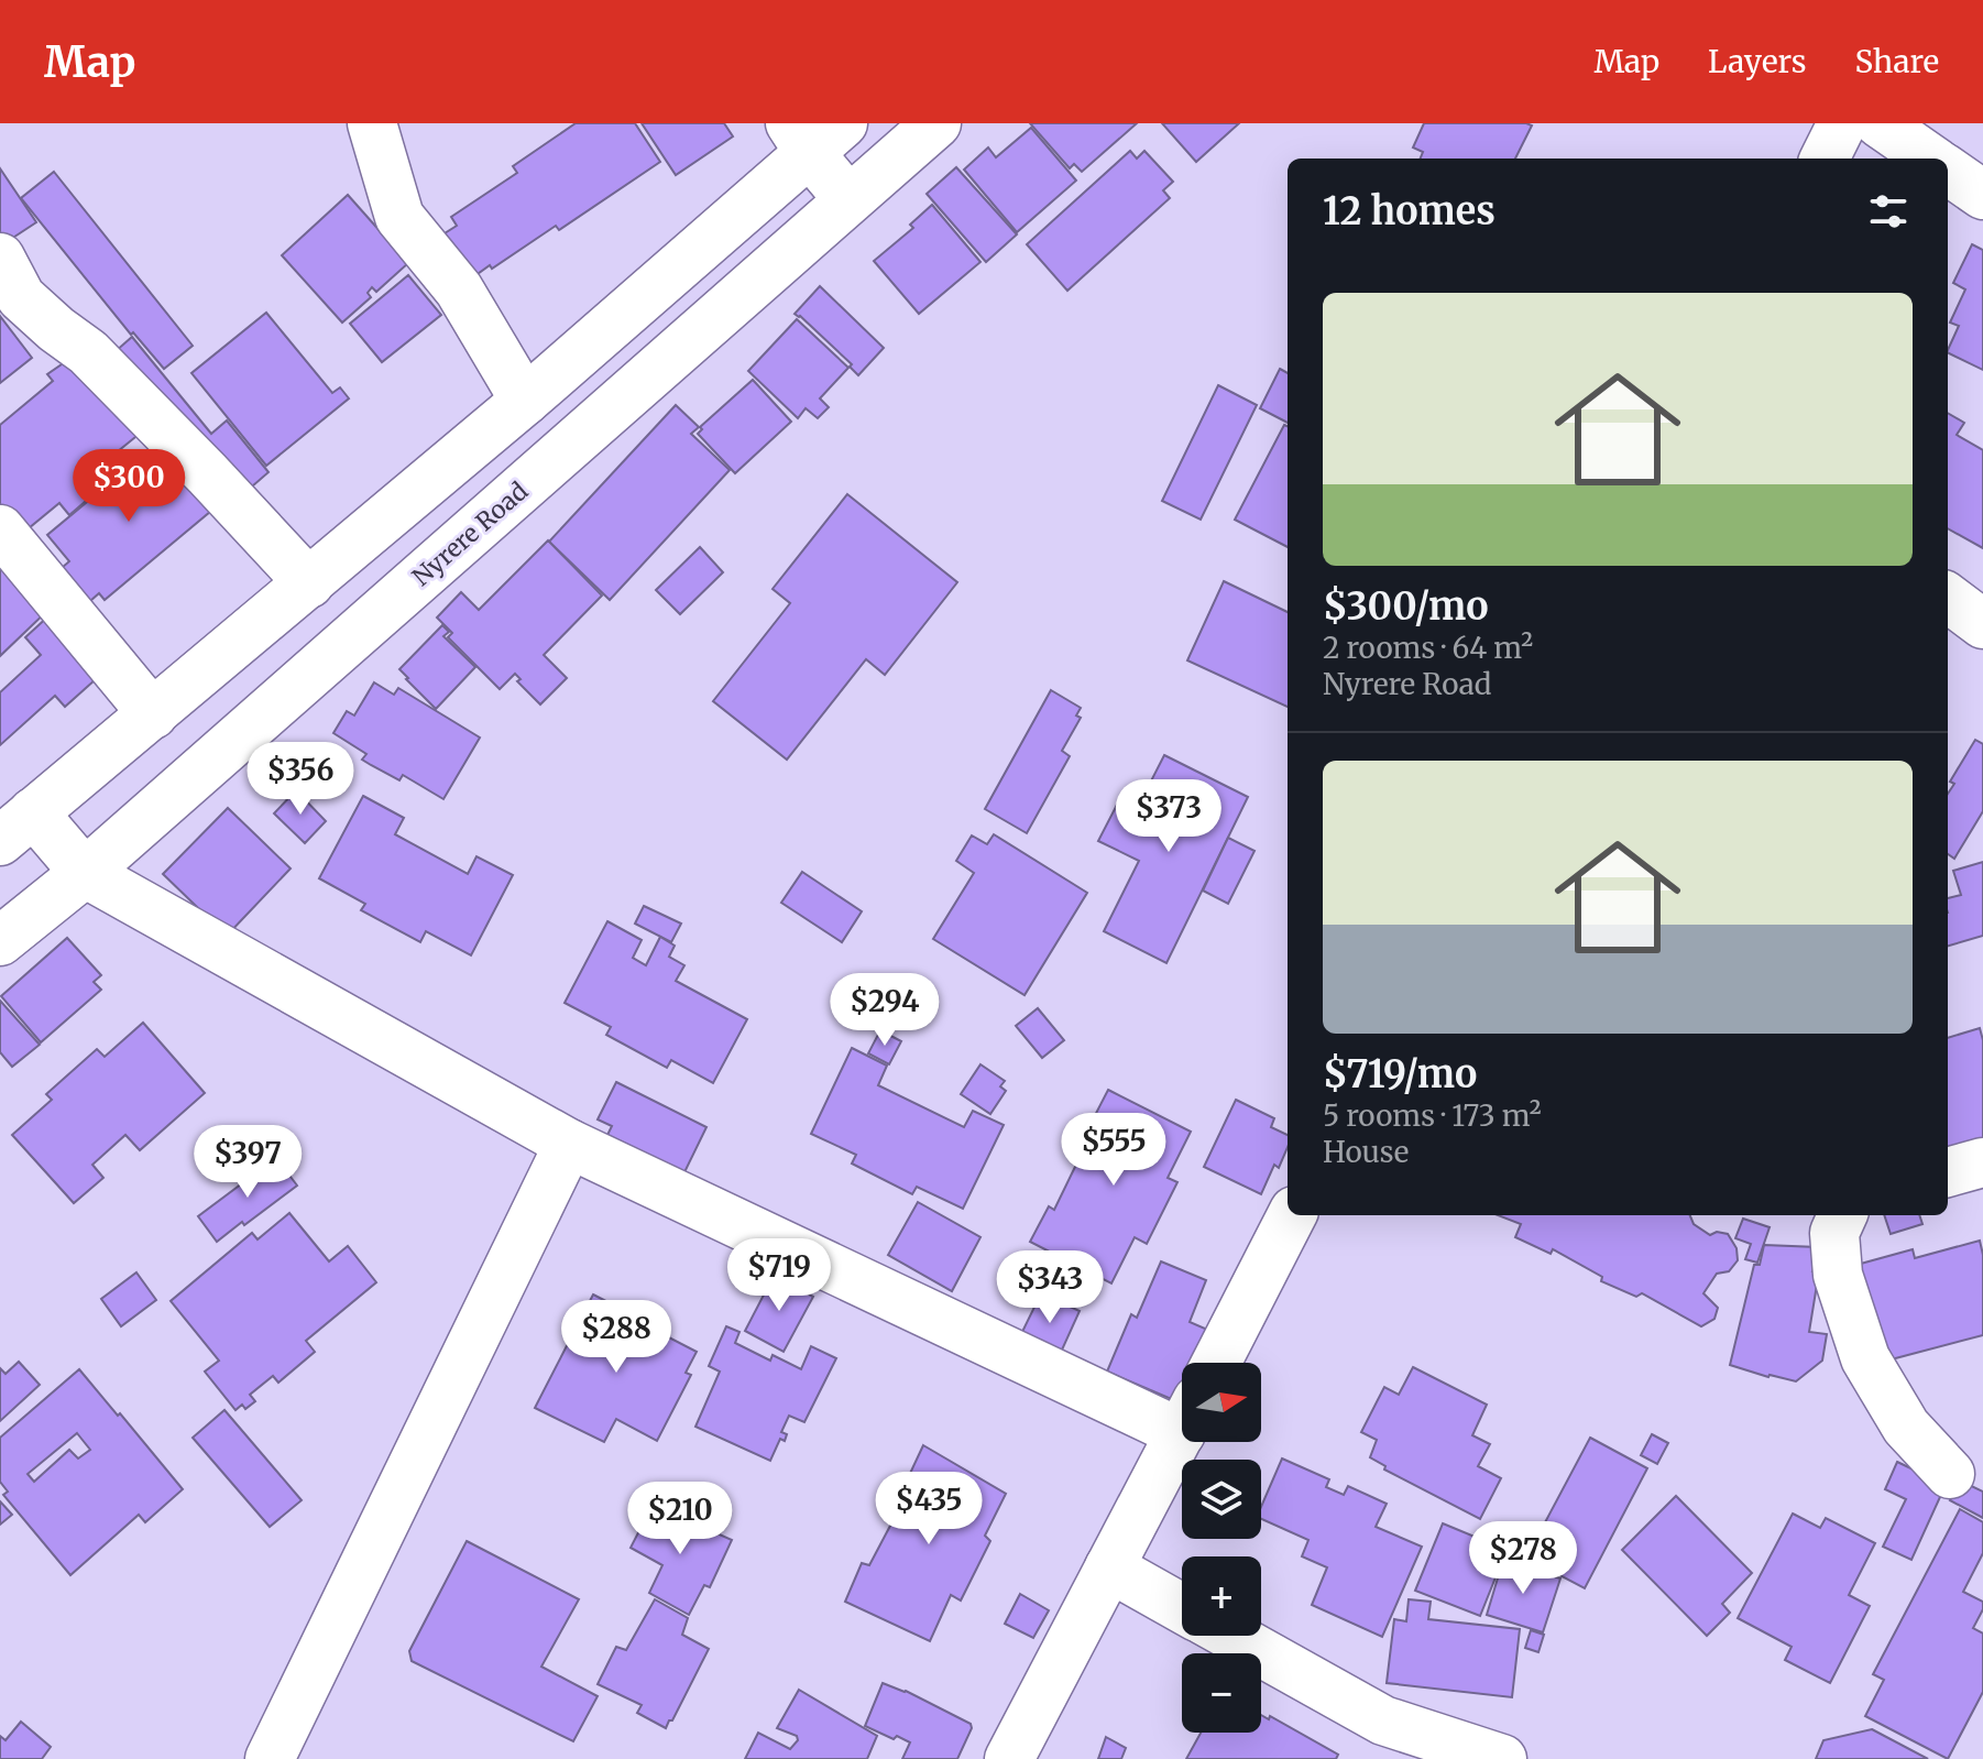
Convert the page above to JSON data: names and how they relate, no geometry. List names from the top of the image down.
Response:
{
  "streets": {
    "street": ["Nyrere Road"]
  },
  "north": "right",
  "page": {
    "header": "Map",
    "nav": ["Map", "Layers", "Share"],
    "heading": "12 homes",
    "list": [
      {
        "name": "$300/mo",
        "note": "2 rooms · 64 m² · Nyrere Road"
      },
      {
        "name": "$719/mo",
        "note": "5 rooms · 173 m² · House"
      }
    ],
    "price": [
      "$300",
      "$356",
      "$373",
      "$294",
      "$555",
      "$397",
      "$719",
      "$343",
      "$288",
      "$435",
      "$210",
      "$278"
    ],
    "map_buttons": ["+", "−"]
  }
}
